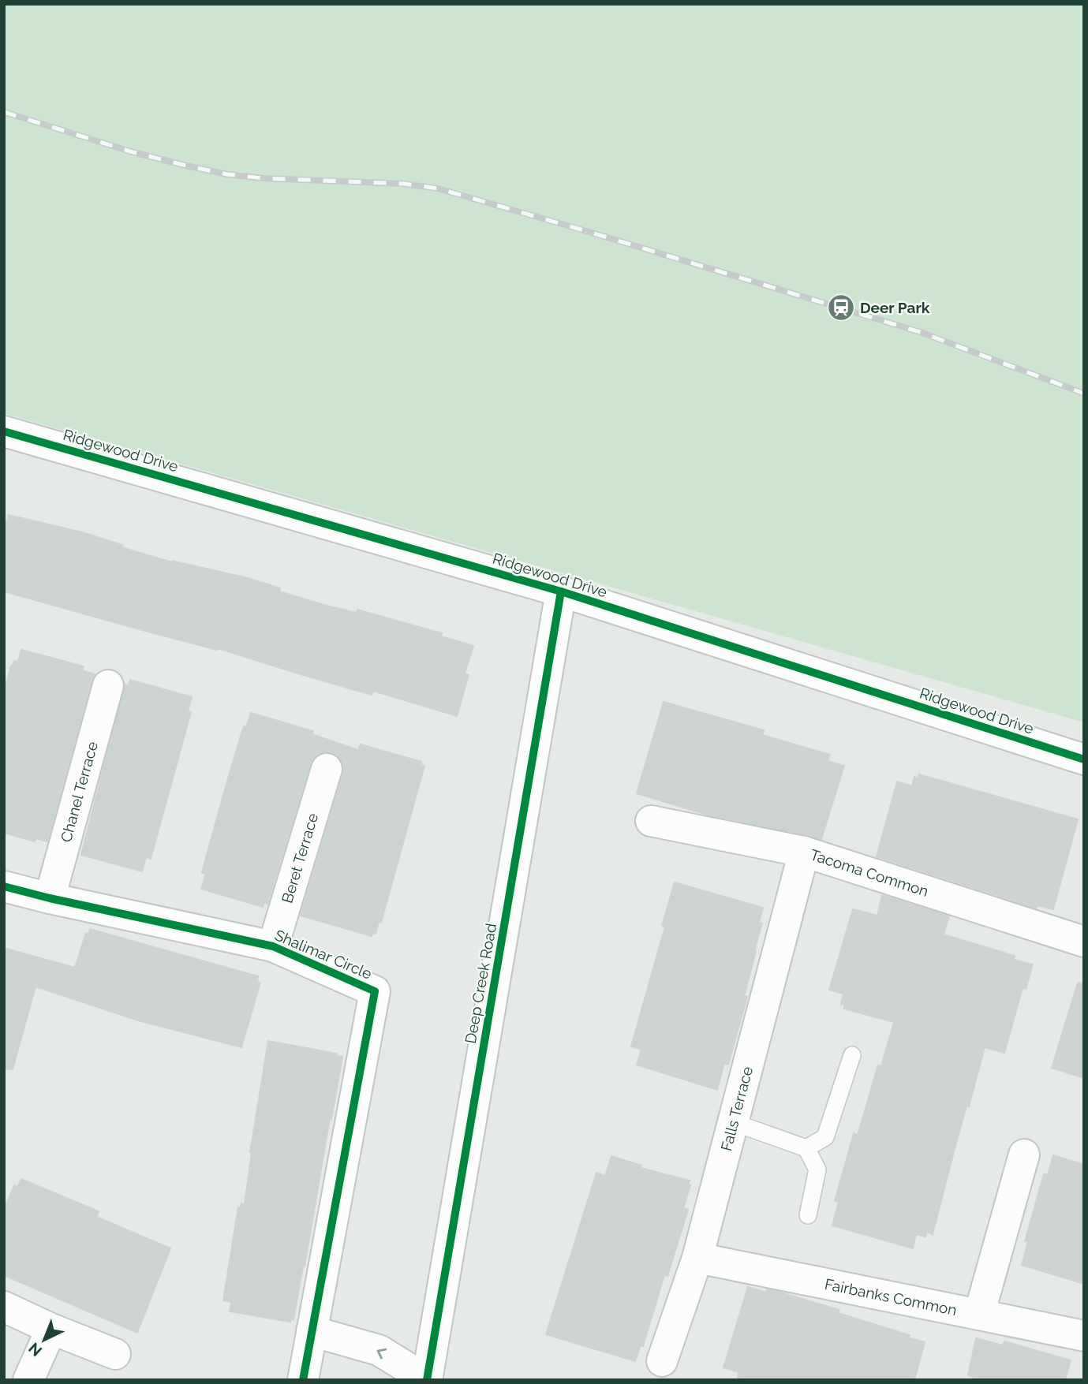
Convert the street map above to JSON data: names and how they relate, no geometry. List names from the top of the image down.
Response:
{
  "streets": {
    "street": [
      "Ridgewood Drive",
      "Chanel Terrace",
      "Beret Terrace",
      "Tacoma Common",
      "Shalimar Circle",
      "Deep Creek Road",
      "Falls Terrace",
      "Fairbanks Common"
    ]
  },
  "crossings": [
    ["Ridgewood Drive", "Deep Creek Road"],
    ["Chanel Terrace", "Shalimar Circle"],
    ["Beret Terrace", "Shalimar Circle"],
    ["Tacoma Common", "Falls Terrace"],
    ["Falls Terrace", "Fairbanks Common"]
  ],
  "places": {
    "station": ["Deer Park"]
  },
  "north": "bottom left"
}
